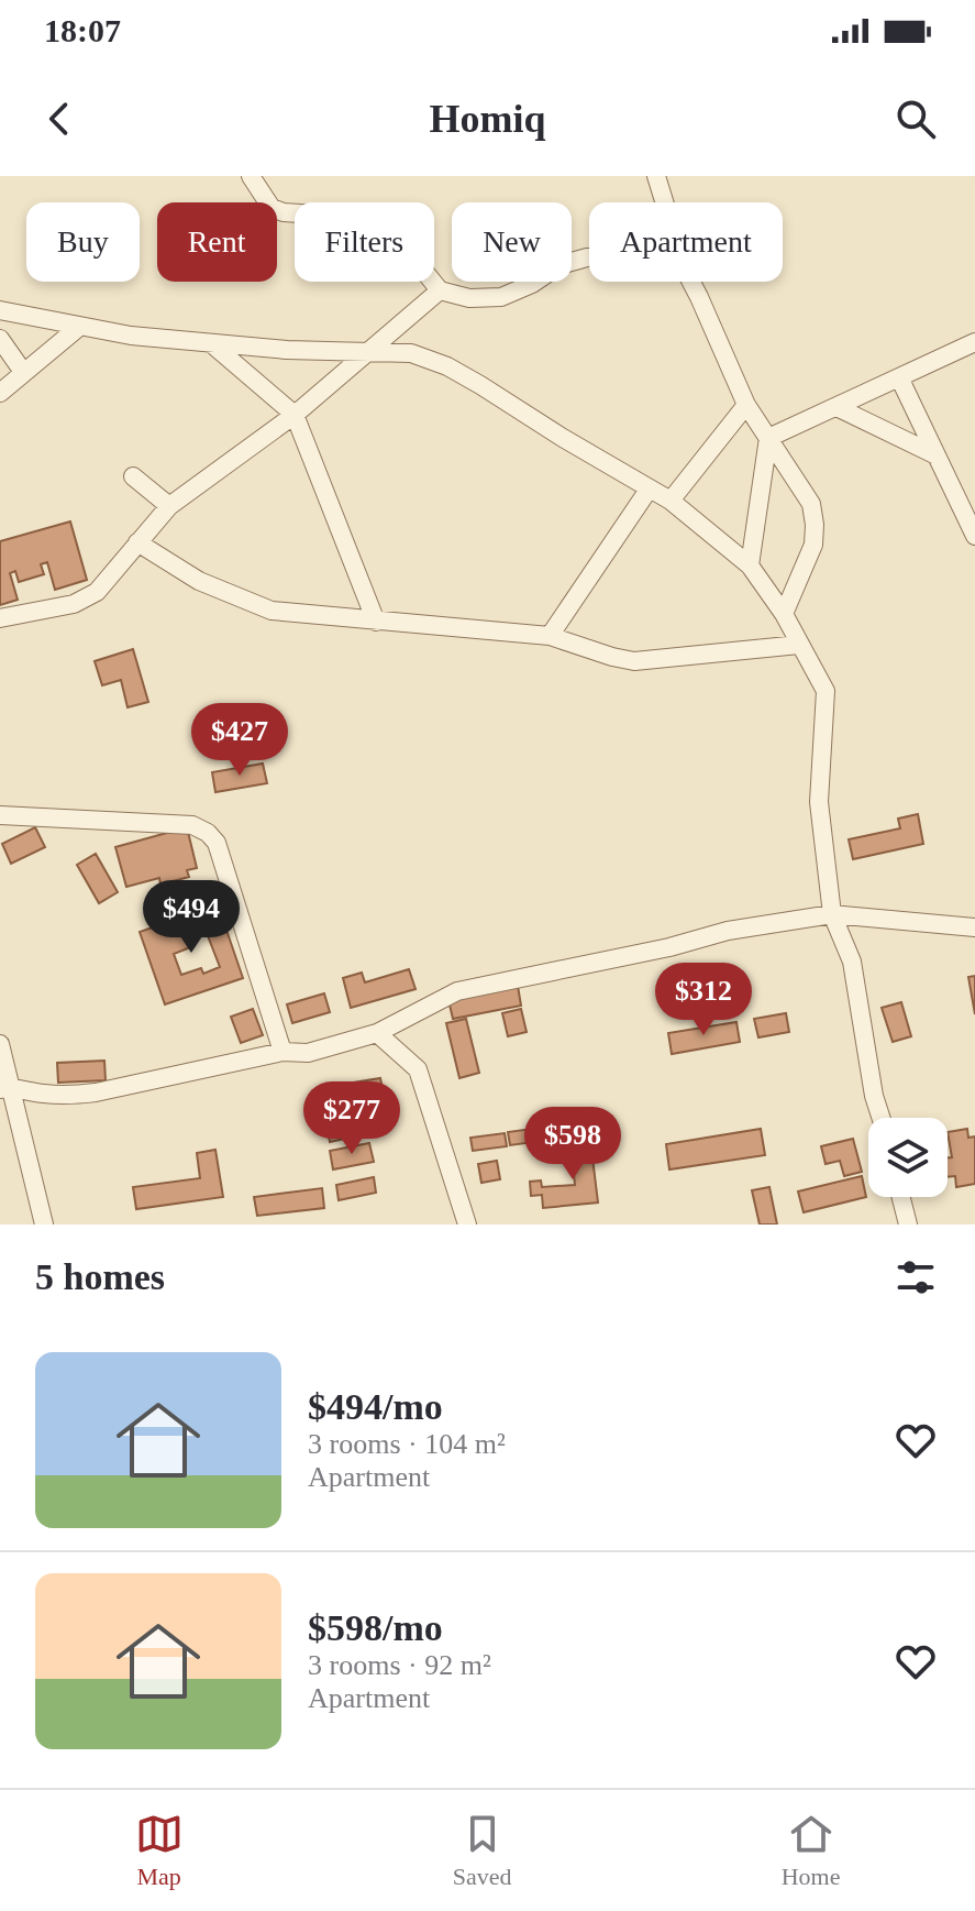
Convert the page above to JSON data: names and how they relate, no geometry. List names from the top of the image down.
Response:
{
  "page": {
    "status": "18:07",
    "header": "Homiq",
    "chip": [
      "Buy",
      "Rent",
      "Filters",
      "New",
      "Apartment"
    ],
    "price": [
      "$427",
      "$494",
      "$312",
      "$277",
      "$598"
    ],
    "heading": "5 homes",
    "list": [
      {
        "name": "$494/mo",
        "note": "3 rooms · 104 m² · Apartment"
      },
      {
        "name": "$598/mo",
        "note": "3 rooms · 92 m² · Apartment"
      }
    ],
    "tabs": ["Map", "Saved", "Home"]
  }
}
